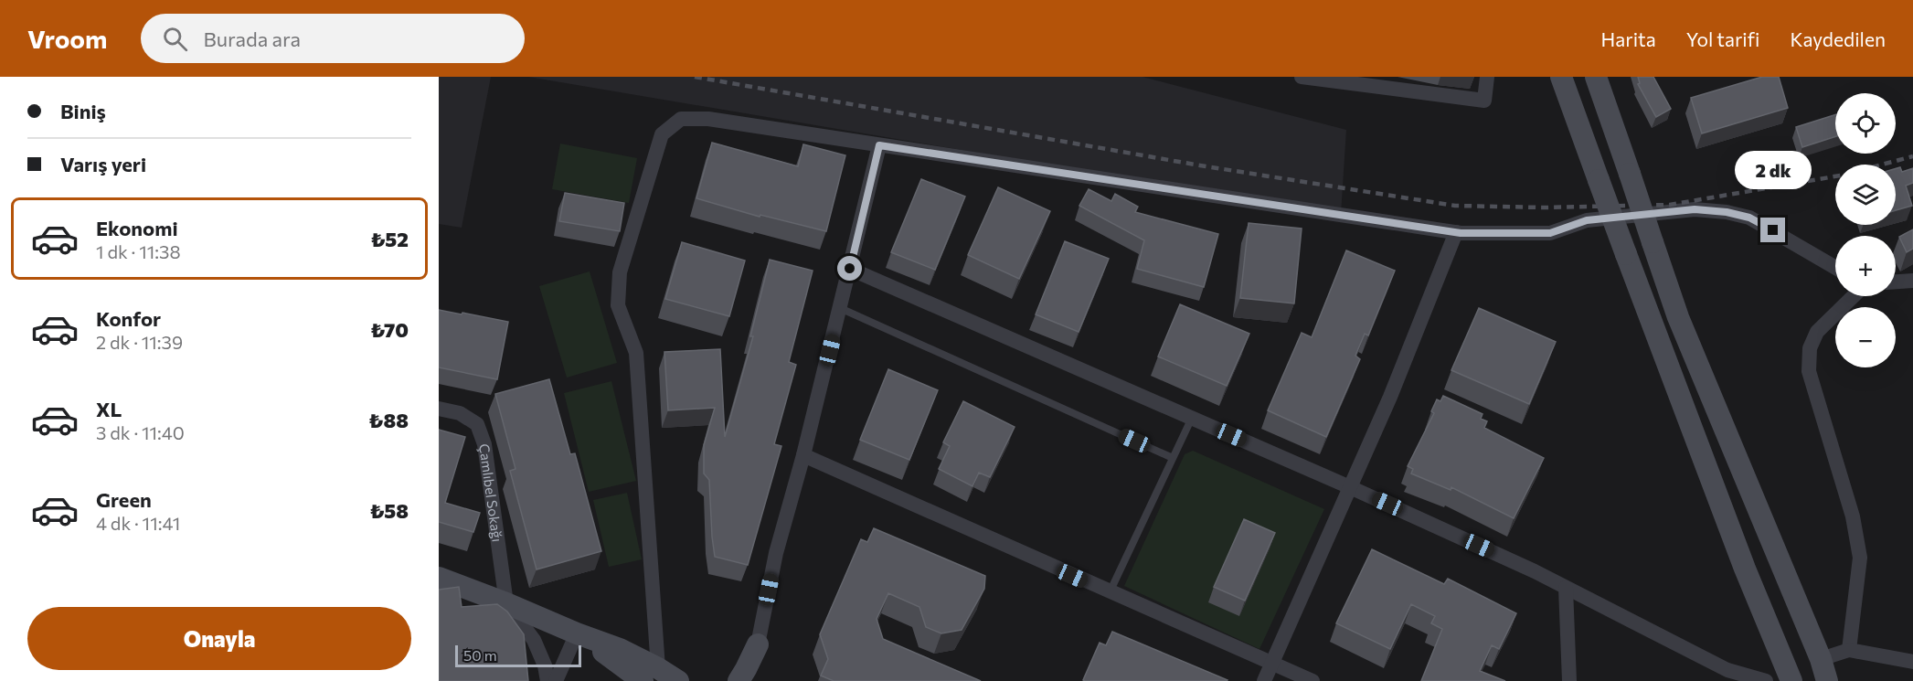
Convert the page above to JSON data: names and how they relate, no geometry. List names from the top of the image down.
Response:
{
  "streets": {
    "street": ["Çamlıbel Sokağı"]
  },
  "scale_bar": "50 m",
  "page": {
    "header": "Vroom",
    "search": "Burada ara",
    "nav": ["Harita", "Yol tarifi", "Kaydedilen"],
    "banner": ["Biniş", "Varış yeri"],
    "map_buttons": ["+", "−"],
    "bubble": "2 dk",
    "list": [
      {
        "name": "Ekonomi",
        "note": "1 dk · 11:38",
        "value": "₺52"
      },
      {
        "name": "Konfor",
        "note": "2 dk · 11:39",
        "value": "₺70"
      },
      {
        "name": "XL",
        "note": "3 dk · 11:40",
        "value": "₺88"
      },
      {
        "name": "Green",
        "note": "4 dk · 11:41",
        "value": "₺58"
      }
    ],
    "buttons": "Onayla",
    "scale": "50 m"
  }
}
